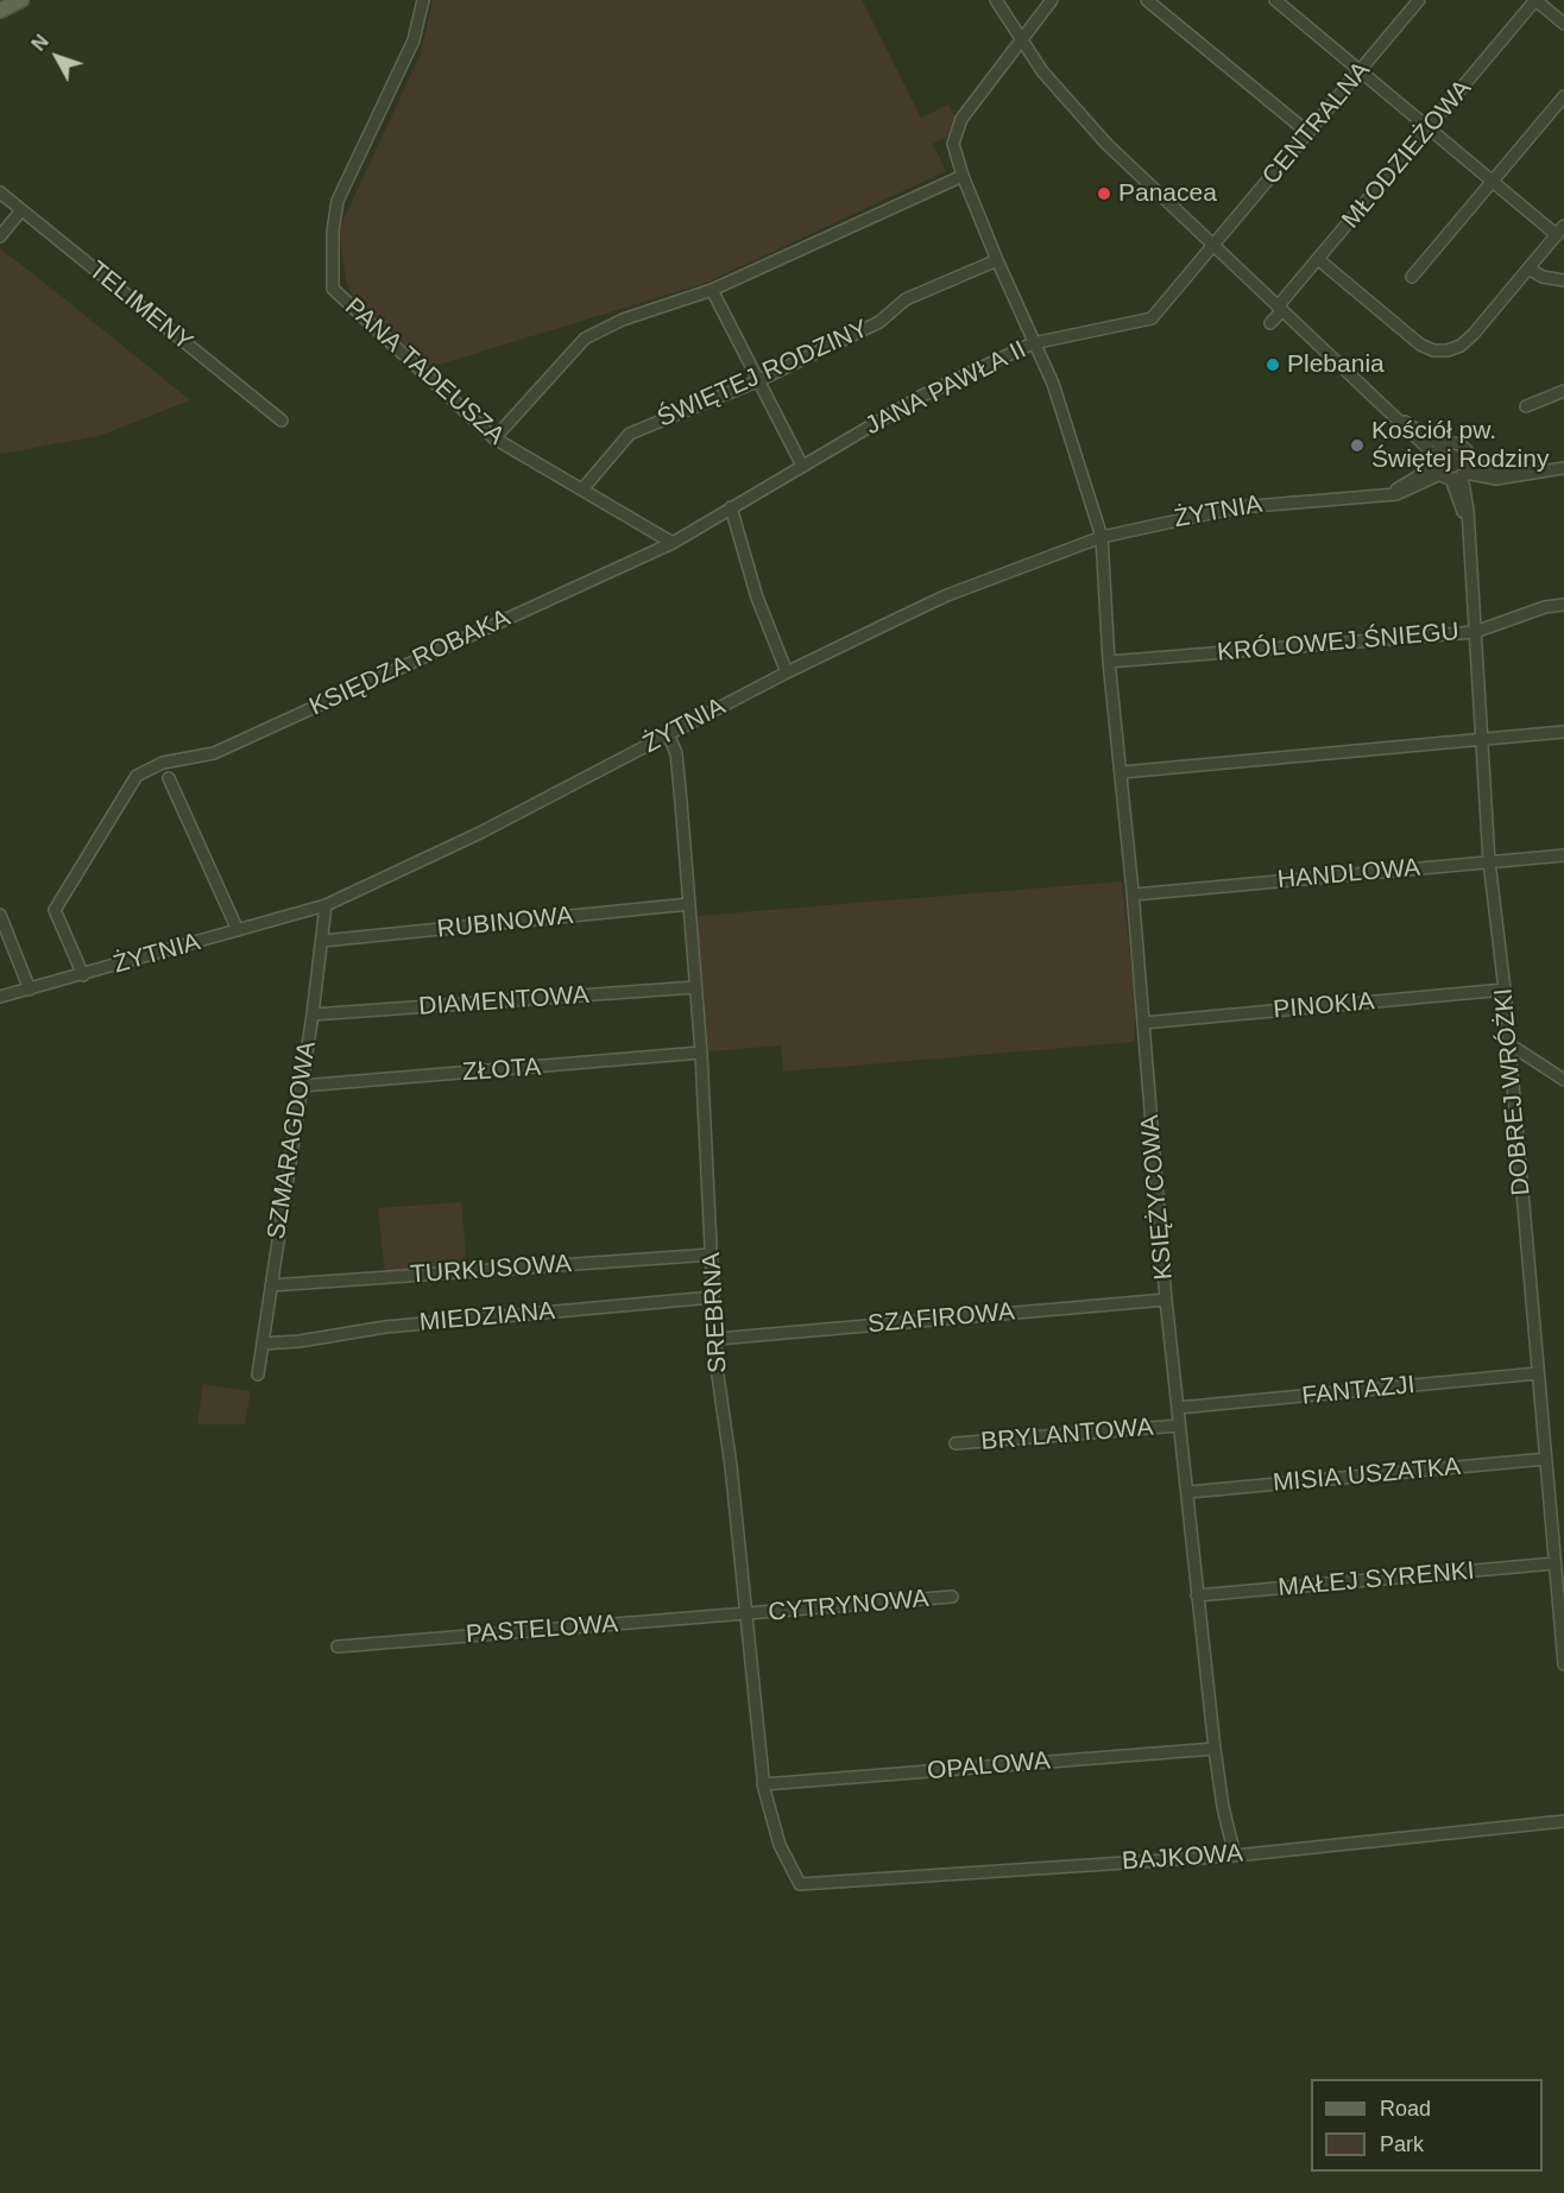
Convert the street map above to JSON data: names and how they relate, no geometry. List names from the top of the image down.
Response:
{
  "streets": {
    "street": [
      "CENTRALNA",
      "MŁODZIEŻOWA",
      "TELIMENY",
      "PANA TADEUSZA",
      "ŚWIĘTEJ RODZINY",
      "JANA PAWŁA II",
      "ŻYTNIA",
      "KRÓLOWEJ ŚNIEGU",
      "KSIĘDZA ROBAKA",
      "HANDLOWA",
      "RUBINOWA",
      "DIAMENTOWA",
      "PINOKIA",
      "ZŁOTA",
      "DOBREJ WRÓŻKI",
      "SZMARAGDOWA",
      "KSIĘŻYCOWA",
      "TURKUSOWA",
      "SREBRNA",
      "MIEDZIANA",
      "SZAFIROWA",
      "FANTAZJI",
      "BRYLANTOWA",
      "MISIA USZATKA",
      "MAŁEJ SYRENKI",
      "CYTRYNOWA",
      "PASTELOWA",
      "OPALOWA",
      "BAJKOWA"
    ]
  },
  "crossings": [
    ["CENTRALNA", "JANA PAWŁA II"],
    ["PANA TADEUSZA", "ŚWIĘTEJ RODZINY"],
    ["PANA TADEUSZA", "JANA PAWŁA II"],
    ["PANA TADEUSZA", "KSIĘDZA ROBAKA"],
    ["ŚWIĘTEJ RODZINY", "KSIĘŻYCOWA"],
    ["JANA PAWŁA II", "KSIĘDZA ROBAKA"],
    ["JANA PAWŁA II", "KSIĘŻYCOWA"],
    ["ŻYTNIA", "KSIĘDZA ROBAKA"],
    ["ŻYTNIA", "DOBREJ WRÓŻKI"],
    ["ŻYTNIA", "SZMARAGDOWA"],
    ["ŻYTNIA", "KSIĘŻYCOWA"],
    ["ŻYTNIA", "SREBRNA"],
    ["KRÓLOWEJ ŚNIEGU", "DOBREJ WRÓŻKI"],
    ["KRÓLOWEJ ŚNIEGU", "KSIĘŻYCOWA"],
    ["HANDLOWA", "DOBREJ WRÓŻKI"],
    ["HANDLOWA", "KSIĘŻYCOWA"],
    ["RUBINOWA", "SZMARAGDOWA"],
    ["RUBINOWA", "SREBRNA"],
    ["DIAMENTOWA", "SZMARAGDOWA"],
    ["DIAMENTOWA", "SREBRNA"],
    ["PINOKIA", "DOBREJ WRÓŻKI"],
    ["PINOKIA", "KSIĘŻYCOWA"],
    ["ZŁOTA", "SZMARAGDOWA"],
    ["ZŁOTA", "SREBRNA"],
    ["DOBREJ WRÓŻKI", "FANTAZJI"],
    ["DOBREJ WRÓŻKI", "MISIA USZATKA"],
    ["DOBREJ WRÓŻKI", "MAŁEJ SYRENKI"],
    ["SZMARAGDOWA", "TURKUSOWA"],
    ["SZMARAGDOWA", "MIEDZIANA"],
    ["KSIĘŻYCOWA", "SZAFIROWA"],
    ["KSIĘŻYCOWA", "FANTAZJI"],
    ["KSIĘŻYCOWA", "BRYLANTOWA"],
    ["KSIĘŻYCOWA", "MISIA USZATKA"],
    ["KSIĘŻYCOWA", "MAŁEJ SYRENKI"],
    ["KSIĘŻYCOWA", "OPALOWA"],
    ["KSIĘŻYCOWA", "BAJKOWA"],
    ["TURKUSOWA", "SREBRNA"],
    ["SREBRNA", "MIEDZIANA"],
    ["SREBRNA", "SZAFIROWA"],
    ["SREBRNA", "CYTRYNOWA"],
    ["SREBRNA", "PASTELOWA"],
    ["SREBRNA", "OPALOWA"],
    ["SREBRNA", "BAJKOWA"],
    ["CYTRYNOWA", "PASTELOWA"]
  ],
  "places": ["Panacea", "Plebania", "Kościół pw. Świętej Rodziny"],
  "legend": ["Road", "Park"],
  "north": "top left"
}
